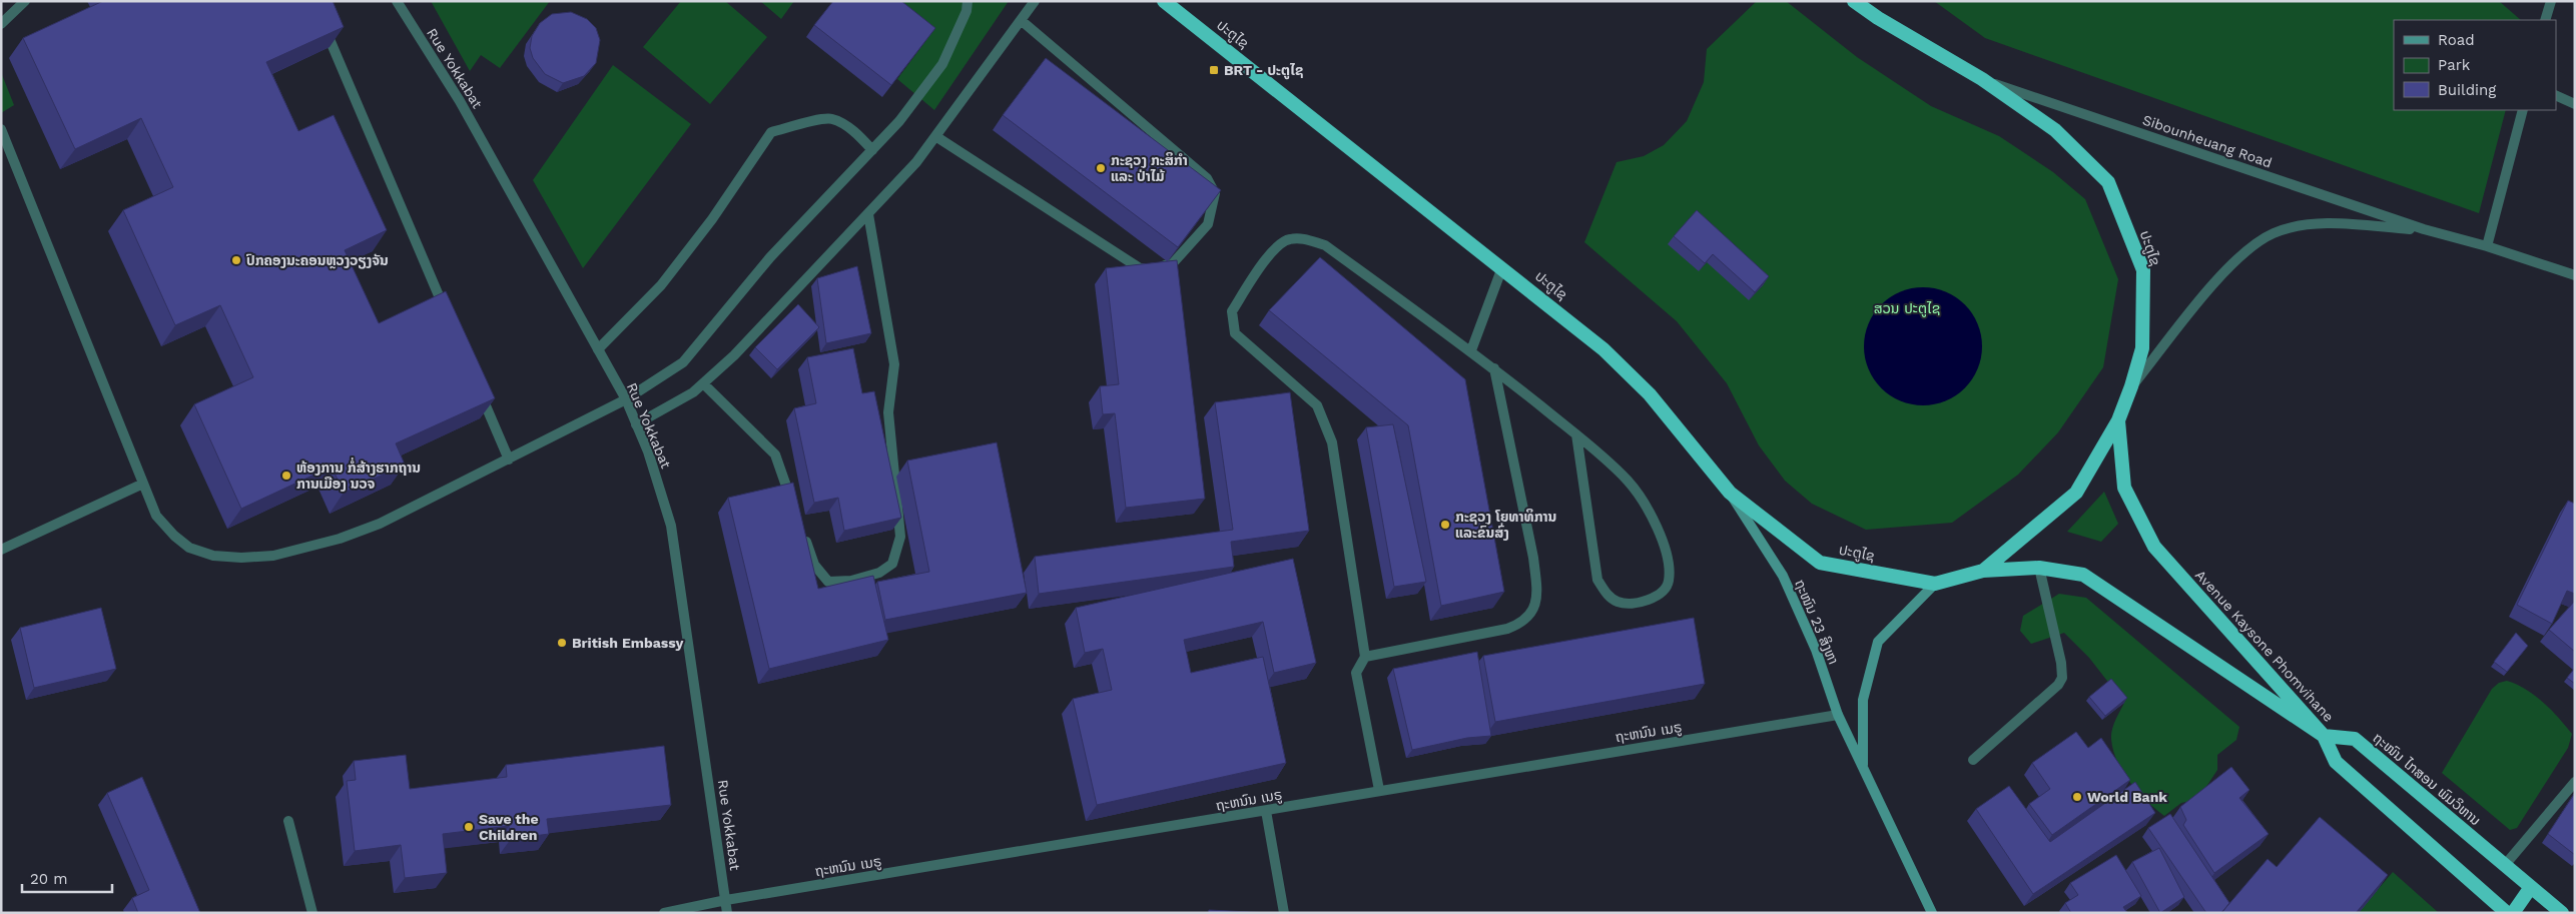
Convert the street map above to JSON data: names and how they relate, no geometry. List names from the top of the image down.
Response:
{
  "streets": {
    "highway": ["ປະຕູໄຊ", "Avenue Kaysone Phomvihane", "ຖະໜົນ ໄກສອນ ພົມວິຫານ"],
    "main road": ["ຖະໜົນ 23 ສິງຫາ"],
    "street": ["Rue Yokkabat", "Sibounheuang Road", "ຖະຫນົນ ເນຣູ"]
  },
  "crossings": [
    ["ປະຕູໄຊ", "Sibounheuang Road"],
    ["ປະຕູໄຊ", "ຖະໜົນ 23 ສິງຫາ"],
    ["ປະຕູໄຊ", "Avenue Kaysone Phomvihane"],
    ["Rue Yokkabat", "ຖະຫນົນ ເນຣູ"],
    ["ຖະໜົນ 23 ສິງຫາ", "ຖະຫນົນ ເນຣູ"],
    ["Avenue Kaysone Phomvihane", "ຖະໜົນ ໄກສອນ ພົມວິຫານ"]
  ],
  "parks": ["ສວນ ປະຕູໄຊ"],
  "places": {
    "transit": ["BRT - ປະຕູໄຊ"],
    "other": [
      "ກະຊວງ ກະສິກຳ ແລະ ປ່າໄມ້",
      "ປົກຄອງນະຄອນຫຼວງວຽງຈັນ",
      "ຫ້ອງການ ກໍ່ສ້າງຮາກຖານ ການເມືອງ ນວຈ",
      "ກະຊວງ ໂຍທາທິການ ແລະຂົນສົ່ງ",
      "British Embassy",
      "World Bank",
      "Save the Children"
    ]
  },
  "legend": ["Road", "Park", "Building"],
  "scale_bar": "20 m"
}
